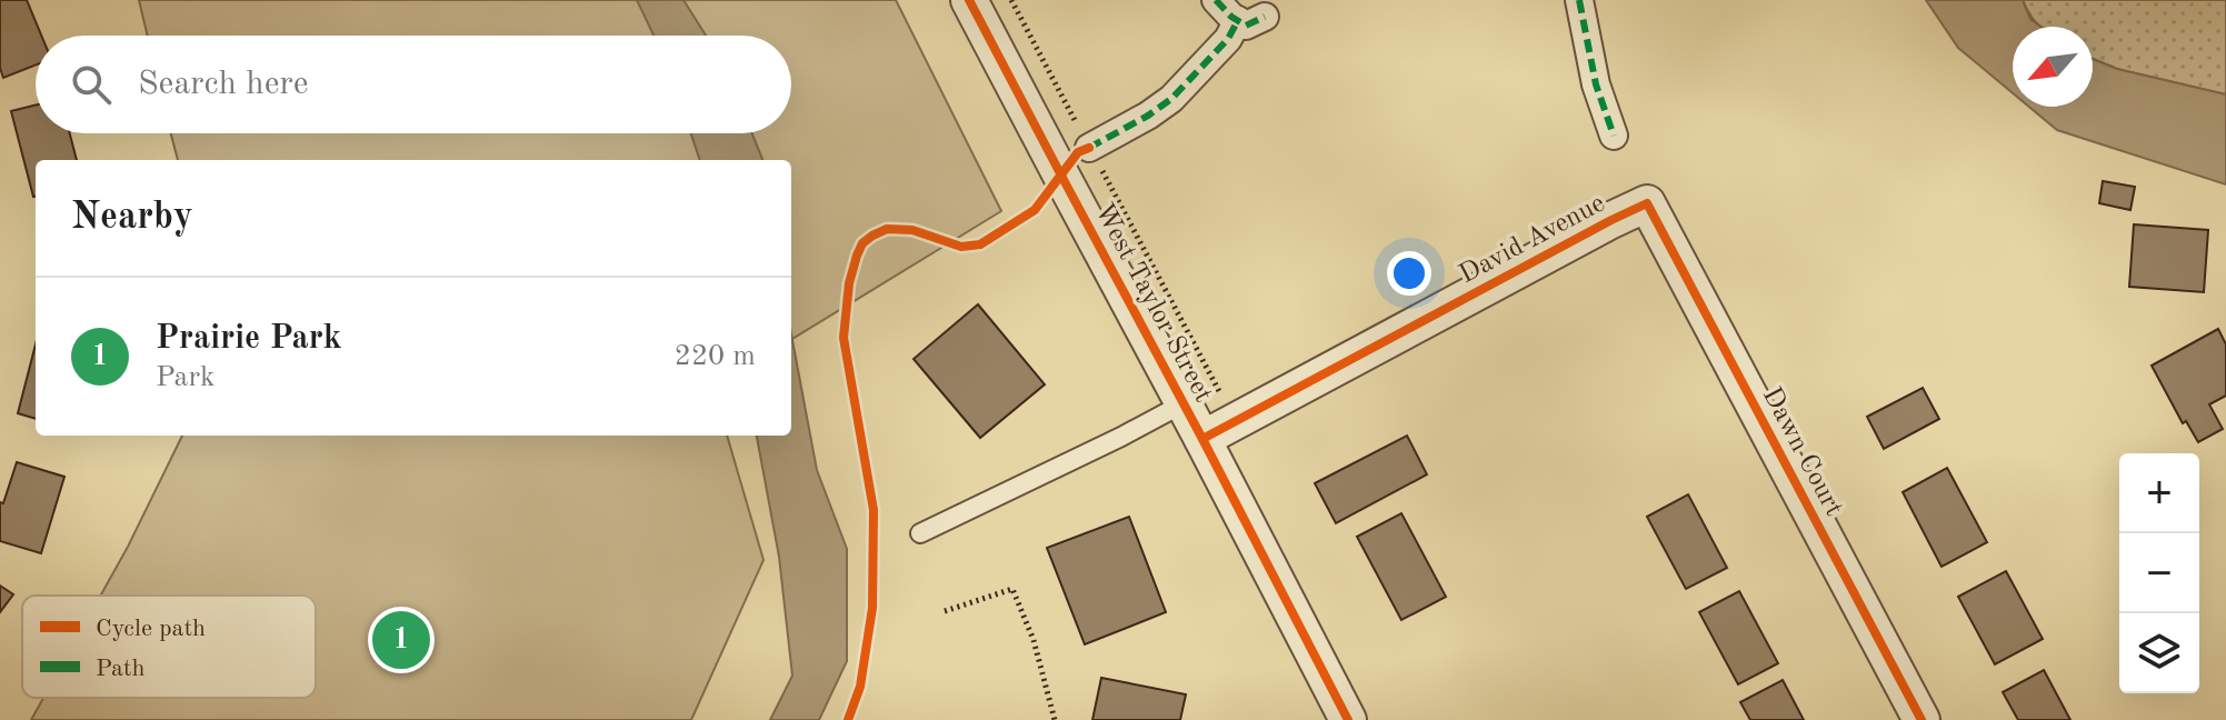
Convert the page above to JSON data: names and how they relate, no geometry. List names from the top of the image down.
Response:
{
  "streets": {
    "street": ["David Avenue", "West Taylor Street", "Dawn Court"]
  },
  "crossings": [
    ["David Avenue", "West Taylor Street"],
    ["David Avenue", "Dawn Court"]
  ],
  "legend": ["Cycle path", "Path"],
  "north": "bottom left",
  "page": {
    "search": "Search here",
    "heading": "Nearby",
    "list": [
      {
        "mark": "1",
        "name": "Prairie Park",
        "note": "Park",
        "value": "220 m"
      }
    ],
    "map_buttons": ["+", "−"],
    "pins": "1"
  }
}
